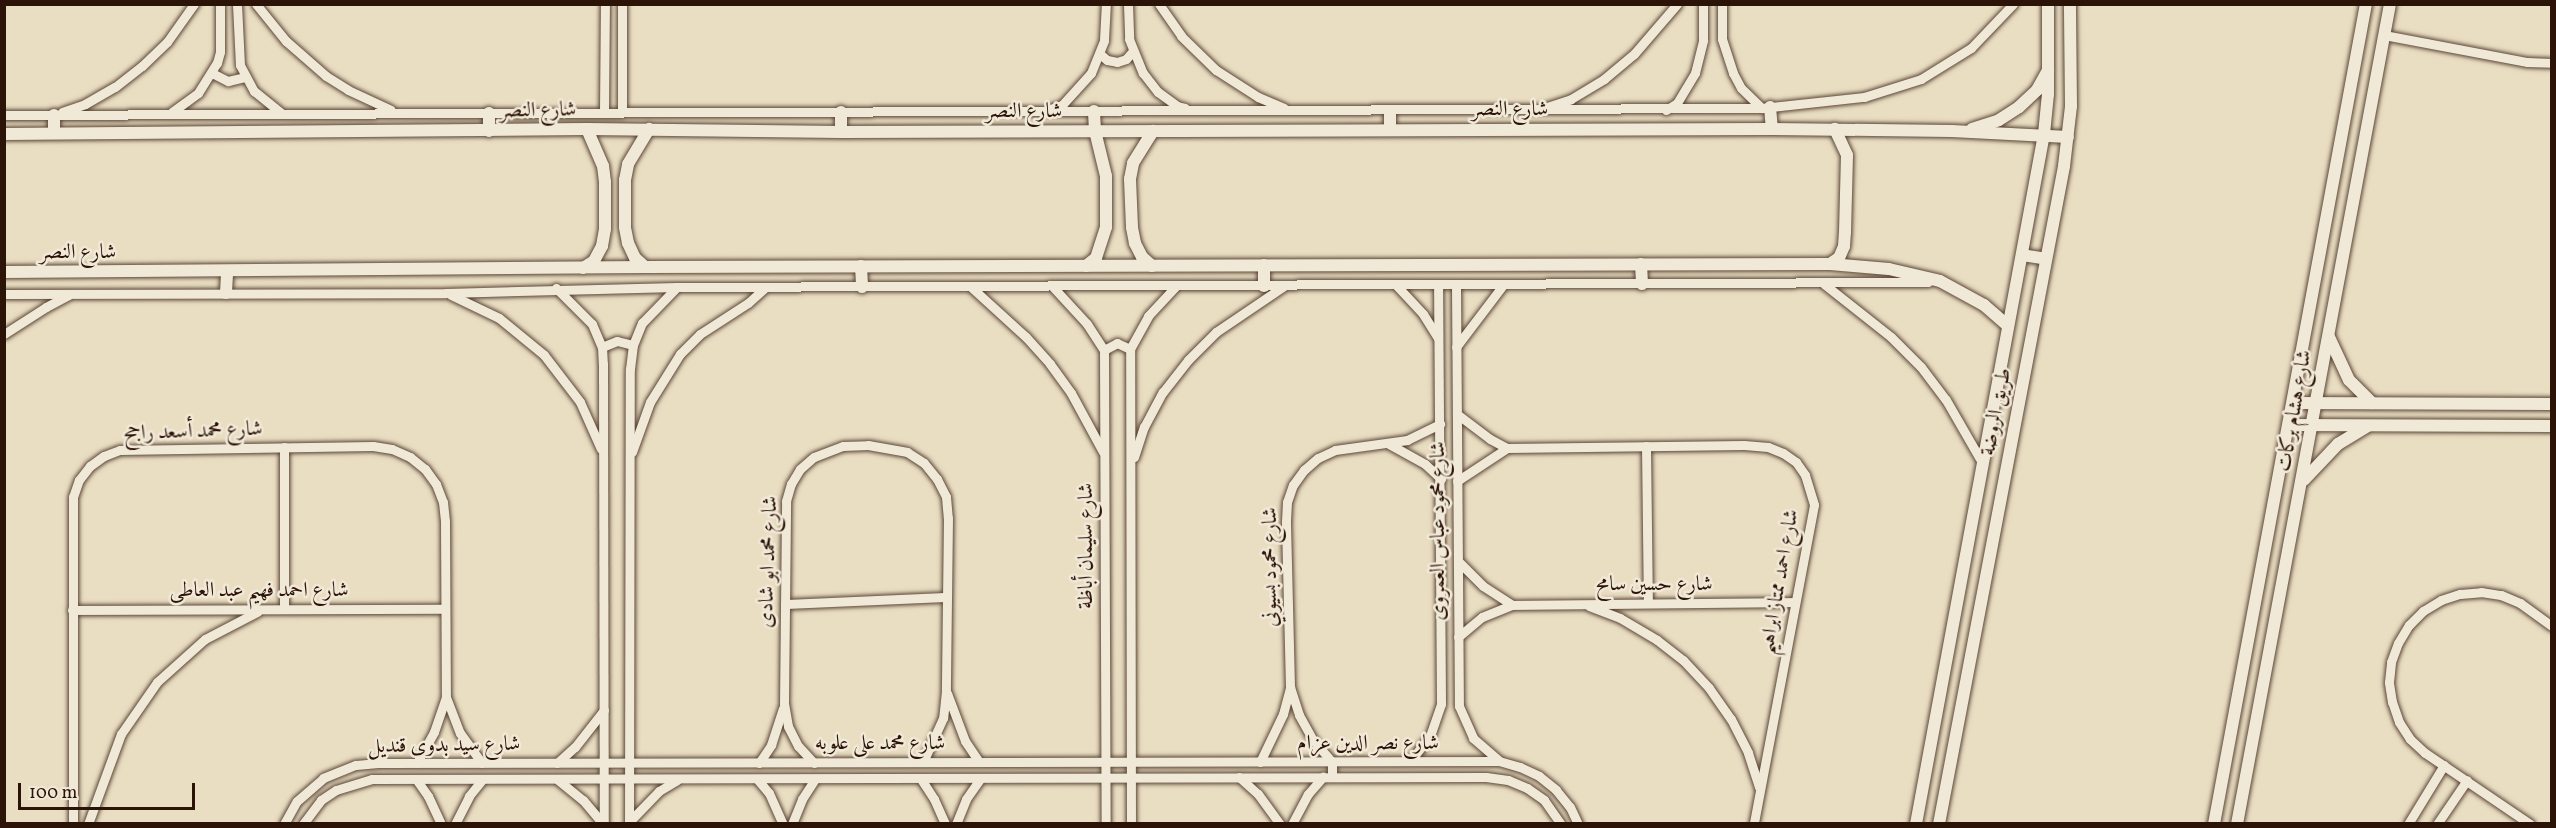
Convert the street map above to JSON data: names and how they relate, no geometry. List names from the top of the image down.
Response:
{
  "streets": {
    "street": [
      "شارع النصر",
      "شارع هشام بركات",
      "طريق الروضة",
      "شارع محمد أسعد راجح",
      "شارع محمود عباس العمروى",
      "شارع سليمان أباظة",
      "شارع محمد ابو شادى",
      "شارع محمود بسيوني",
      "شارع احمد ممتاز ابراهيم",
      "شارع حسين سامح",
      "شارع احمد فهيم عبد العاطى",
      "شارع محمد على علوبه",
      "شارع نصر الدين عزام",
      "شارع سيد بدوى قنديل"
    ]
  },
  "crossings": [
    ["شارع النصر", "طريق الروضة"],
    ["شارع محمد أسعد راجح", "شارع احمد فهيم عبد العاطى"],
    ["شارع محمد أسعد راجح", "شارع سيد بدوى قنديل"],
    ["شارع محمود عباس العمروى", "شارع محمود بسيوني"],
    ["شارع محمود عباس العمروى", "شارع حسين سامح"],
    ["شارع محمود عباس العمروى", "شارع نصر الدين عزام"],
    ["شارع سليمان أباظة", "شارع محمد على علوبه"],
    ["شارع سليمان أباظة", "شارع نصر الدين عزام"],
    ["شارع محمد ابو شادى", "شارع محمد على علوبه"],
    ["شارع محمود بسيوني", "شارع نصر الدين عزام"],
    ["شارع احمد ممتاز ابراهيم", "شارع حسين سامح"],
    ["شارع محمد على علوبه", "شارع نصر الدين عزام"],
    ["شارع محمد على علوبه", "شارع سيد بدوى قنديل"]
  ],
  "scale_bar": "100 m"
}
